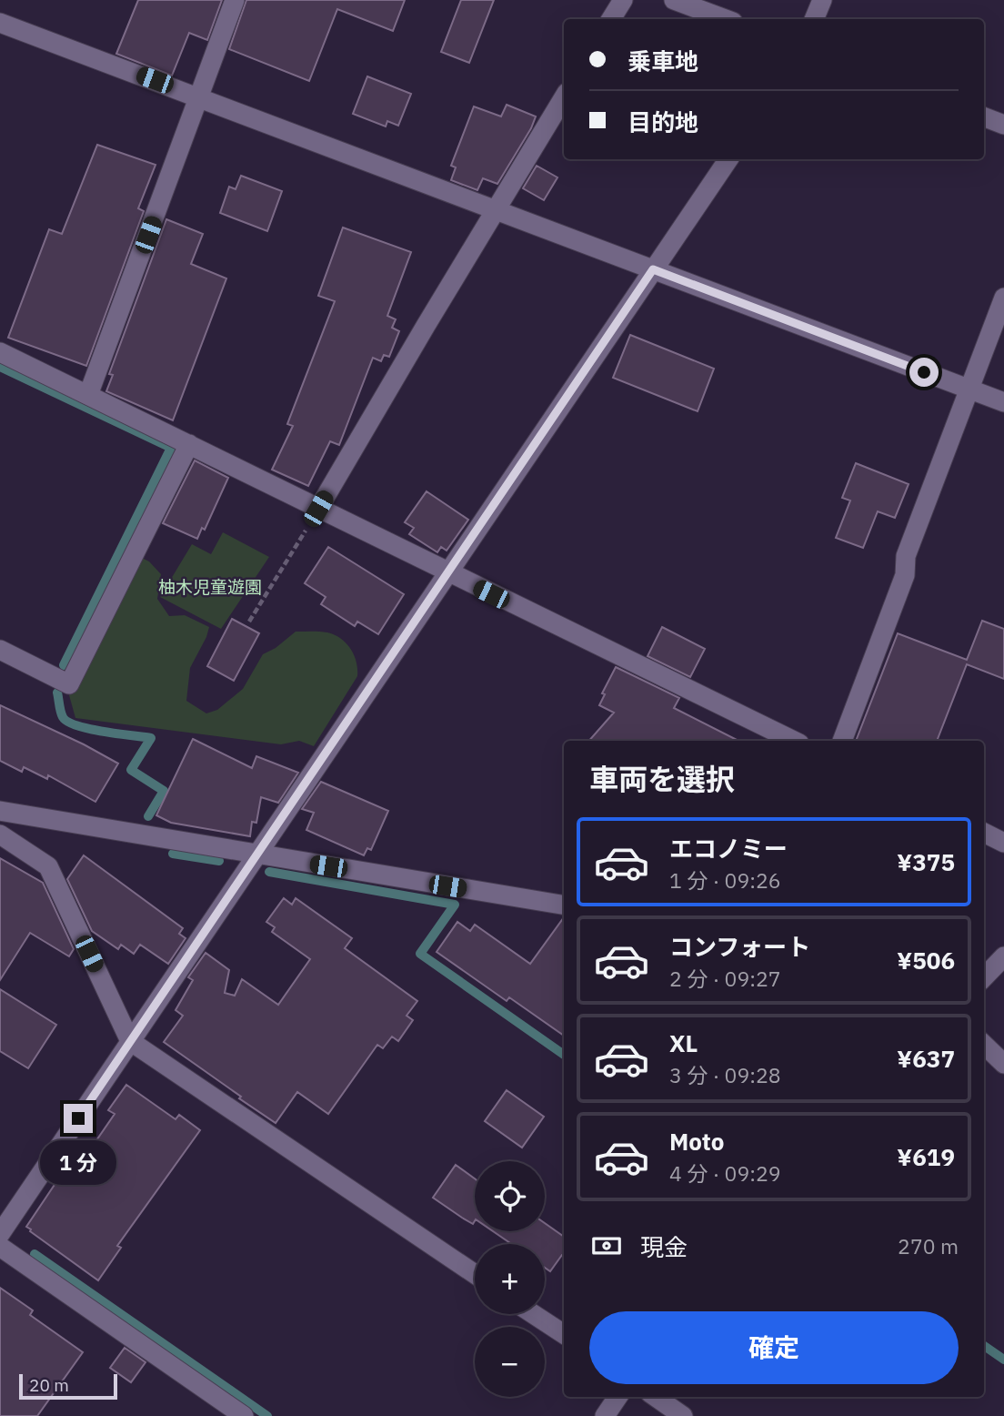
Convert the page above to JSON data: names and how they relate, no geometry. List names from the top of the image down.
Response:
{
  "parks": ["柚木児童遊園"],
  "scale_bar": "20 m",
  "page": {
    "banner": ["乗車地", "目的地"],
    "heading": "車両を選択",
    "list": [
      {
        "name": "エコノミー",
        "note": "1 分 · 09:26",
        "value": "¥375"
      },
      {
        "name": "コンフォート",
        "note": "2 分 · 09:27",
        "value": "¥506"
      },
      {
        "name": "XL",
        "note": "3 分 · 09:28",
        "value": "¥637"
      },
      {
        "name": "Moto",
        "note": "4 分 · 09:29",
        "value": "¥619"
      }
    ],
    "bubble": "1 分",
    "map_buttons": ["+", "−"],
    "pay": ["現金", "270 m"],
    "buttons": "確定",
    "scale": "20 m"
  }
}
